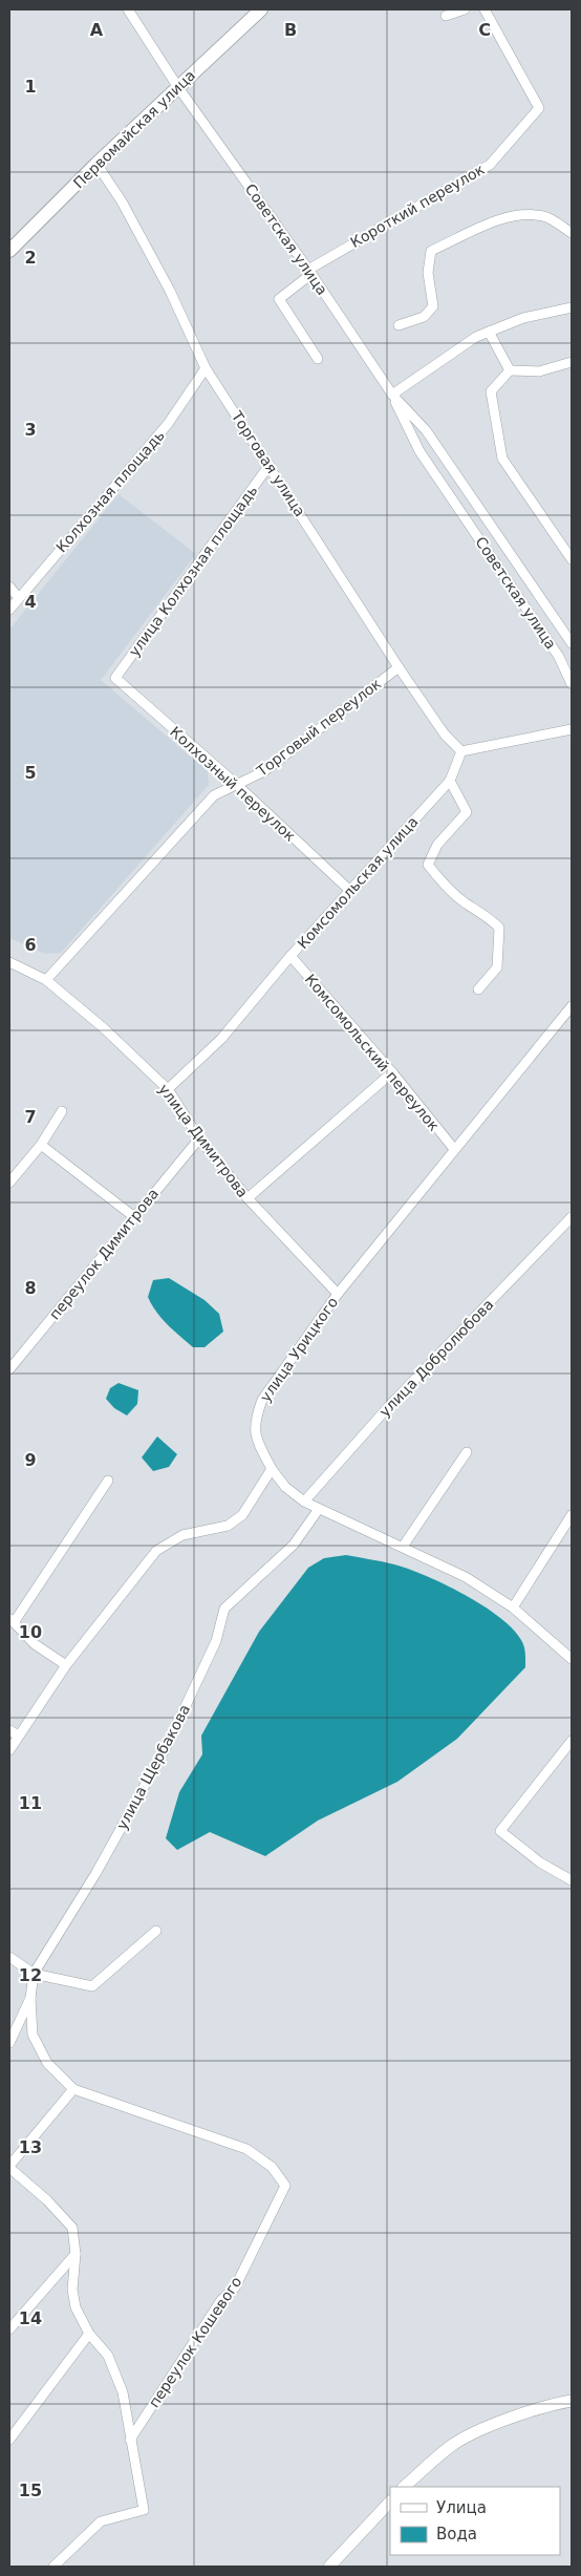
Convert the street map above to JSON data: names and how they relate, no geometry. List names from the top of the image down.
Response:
{
  "streets": {
    "main road": ["Первомайская улица"],
    "street": [
      "Короткий переулок",
      "Советская улица",
      "Торговая улица",
      "Колхозная площадь",
      "улица Колхозная площадь",
      "Торговый переулок",
      "Колхозный переулок",
      "Комсомольская улица",
      "Комсомольский переулок",
      "улица Димитрова",
      "переулок Димитрова",
      "улица Урицкого",
      "улица Добролюбова",
      "улица Щербакова",
      "переулок Кошевого"
    ]
  },
  "crossings": [
    ["Первомайская улица", "Советская улица"],
    ["Первомайская улица", "Торговая улица"],
    ["Короткий переулок", "Советская улица"],
    ["Торговая улица", "Колхозная площадь"],
    ["Торговая улица", "улица Колхозная площадь"],
    ["Торговая улица", "Торговый переулок"],
    ["Торговая улица", "Комсомольская улица"],
    ["улица Колхозная площадь", "Колхозный переулок"],
    ["Торговый переулок", "Колхозный переулок"],
    ["Торговый переулок", "улица Димитрова"],
    ["Колхозный переулок", "Комсомольская улица"],
    ["Комсомольская улица", "Комсомольский переулок"],
    ["Комсомольская улица", "улица Димитрова"],
    ["Комсомольский переулок", "улица Урицкого"],
    ["улица Димитрова", "переулок Димитрова"],
    ["улица Димитрова", "улица Урицкого"],
    ["улица Урицкого", "улица Добролюбова"],
    ["улица Урицкого", "улица Щербакова"]
  ],
  "legend": ["Улица", "Вода"],
  "grid": {
    "columns": ["A", "B", "C"],
    "rows": [
      "1",
      "2",
      "3",
      "4",
      "5",
      "6",
      "7",
      "8",
      "9",
      "10",
      "11",
      "12",
      "13",
      "14",
      "15"
    ]
  }
}
